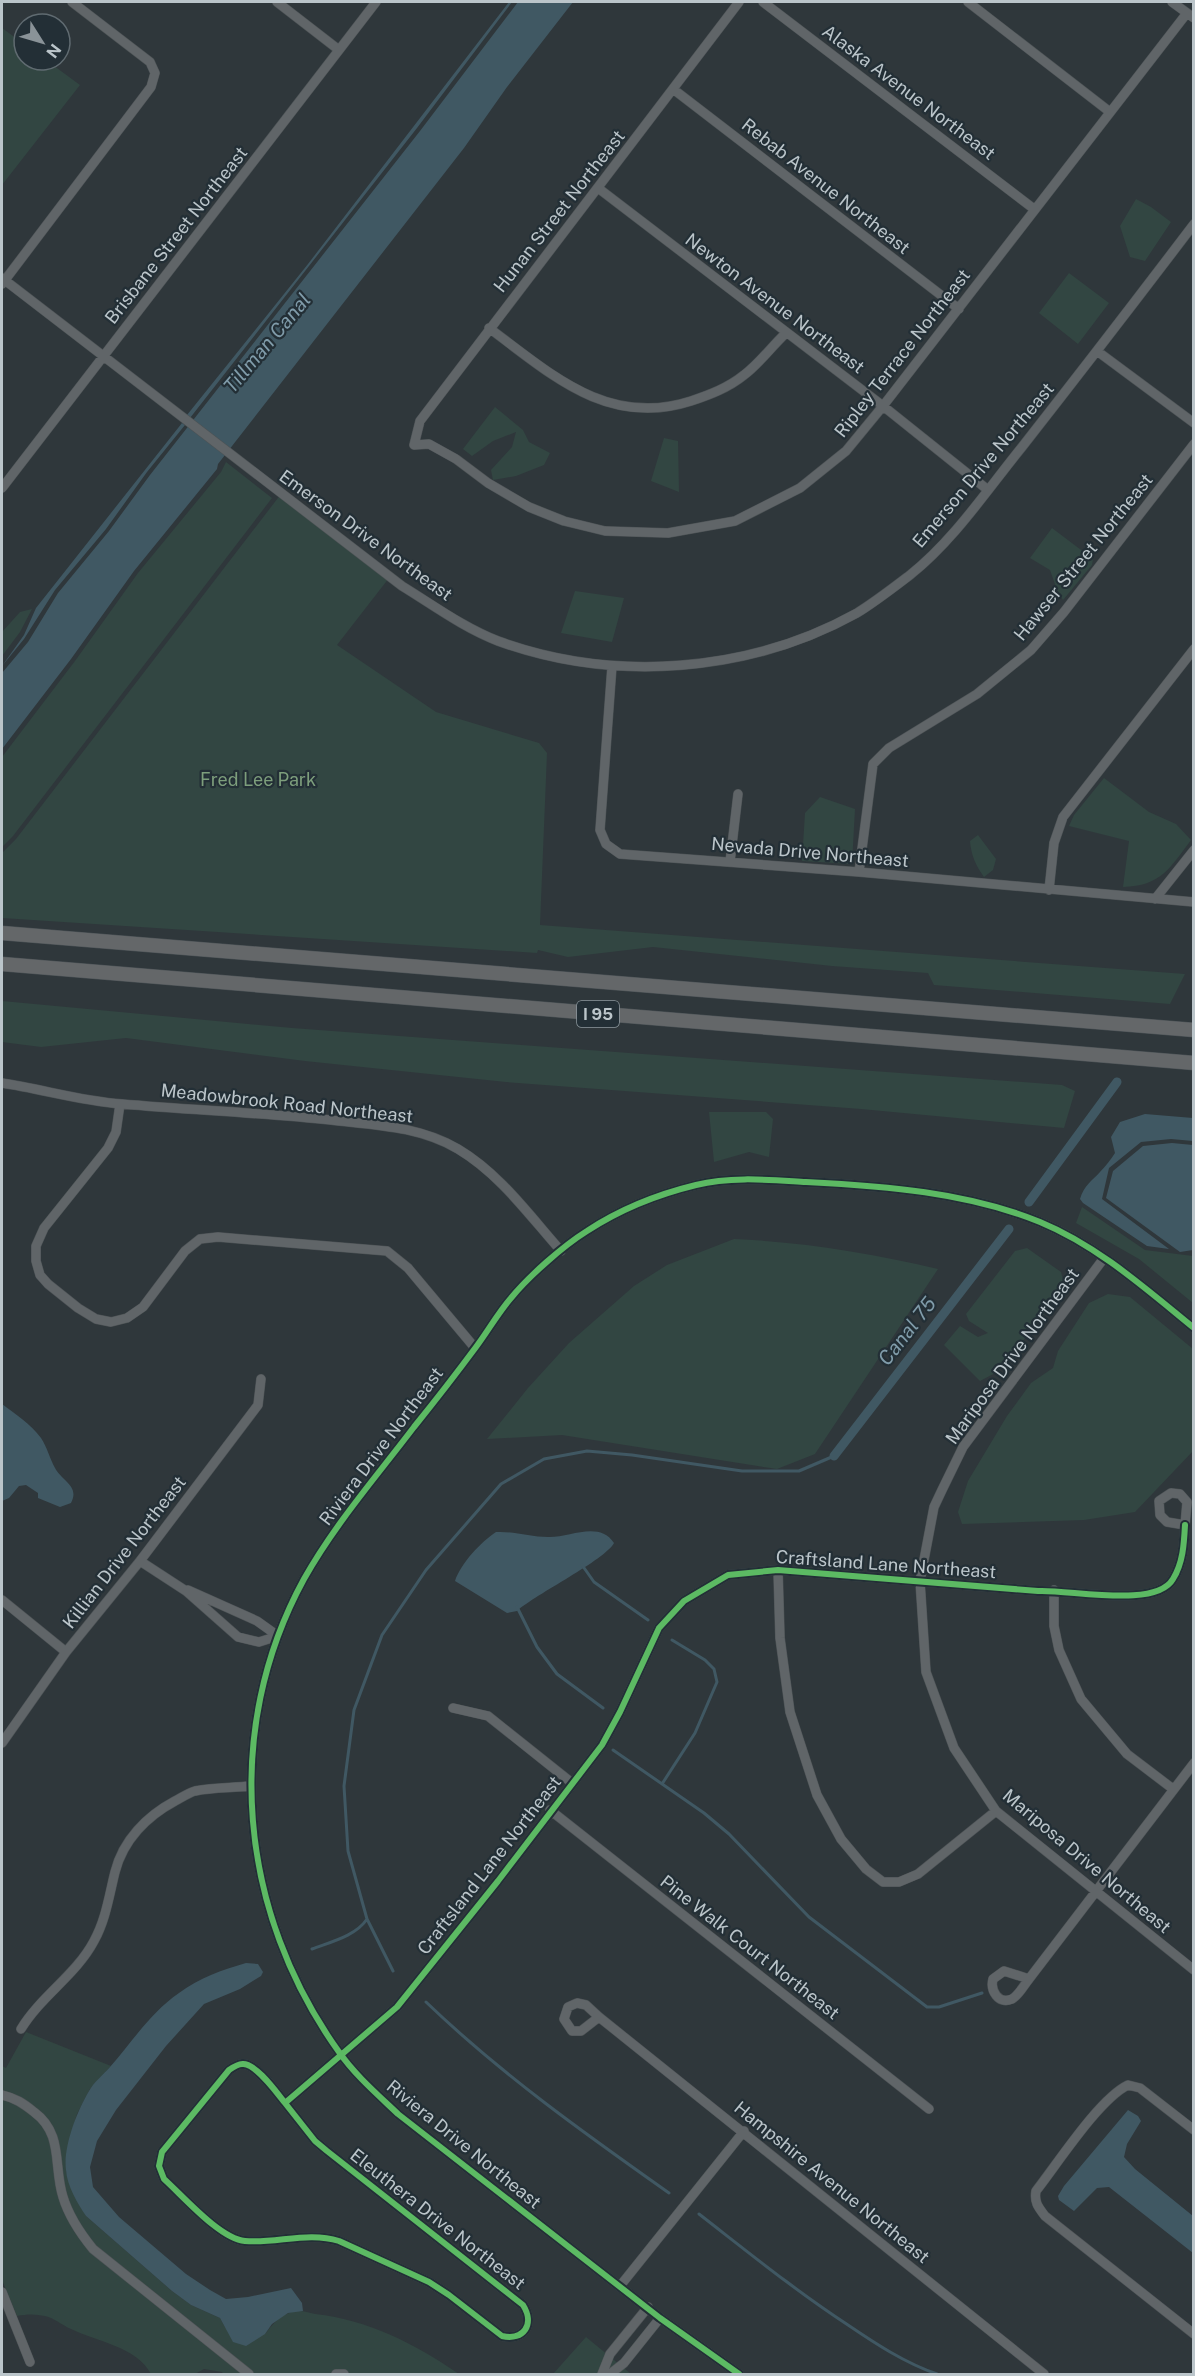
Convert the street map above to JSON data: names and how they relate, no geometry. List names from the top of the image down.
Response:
{
  "streets": {
    "highway": ["I 95"],
    "street": [
      "Alaska Avenue Northeast",
      "Rebab Avenue Northeast",
      "Hunan Street Northeast",
      "Brisbane Street Northeast",
      "Newton Avenue Northeast",
      "Ripley Terrace Northeast",
      "Emerson Drive Northeast",
      "Hawser Street Northeast",
      "Nevada Drive Northeast",
      "Meadowbrook Road Northeast",
      "Mariposa Drive Northeast",
      "Riviera Drive Northeast",
      "Killian Drive Northeast",
      "Craftsland Lane Northeast",
      "Pine Walk Court Northeast",
      "Hampshire Avenue Northeast",
      "Eleuthera Drive Northeast"
    ]
  },
  "crossings": [
    ["Alaska Avenue Northeast", "Ripley Terrace Northeast"],
    ["Rebab Avenue Northeast", "Hunan Street Northeast"],
    ["Rebab Avenue Northeast", "Ripley Terrace Northeast"],
    ["Hunan Street Northeast", "Newton Avenue Northeast"],
    ["Hunan Street Northeast", "Ripley Terrace Northeast"],
    ["Brisbane Street Northeast", "Emerson Drive Northeast"],
    ["Newton Avenue Northeast", "Ripley Terrace Northeast"],
    ["Newton Avenue Northeast", "Emerson Drive Northeast"],
    ["Emerson Drive Northeast", "Nevada Drive Northeast"],
    ["Hawser Street Northeast", "Nevada Drive Northeast"],
    ["Meadowbrook Road Northeast", "Riviera Drive Northeast"],
    ["Mariposa Drive Northeast", "Riviera Drive Northeast"],
    ["Mariposa Drive Northeast", "Craftsland Lane Northeast"],
    ["Riviera Drive Northeast", "Craftsland Lane Northeast"],
    ["Craftsland Lane Northeast", "Pine Walk Court Northeast"]
  ],
  "water": ["Tillman Canal", "Canal 75"],
  "parks": ["Fred Lee Park"],
  "north": "bottom right"
}
